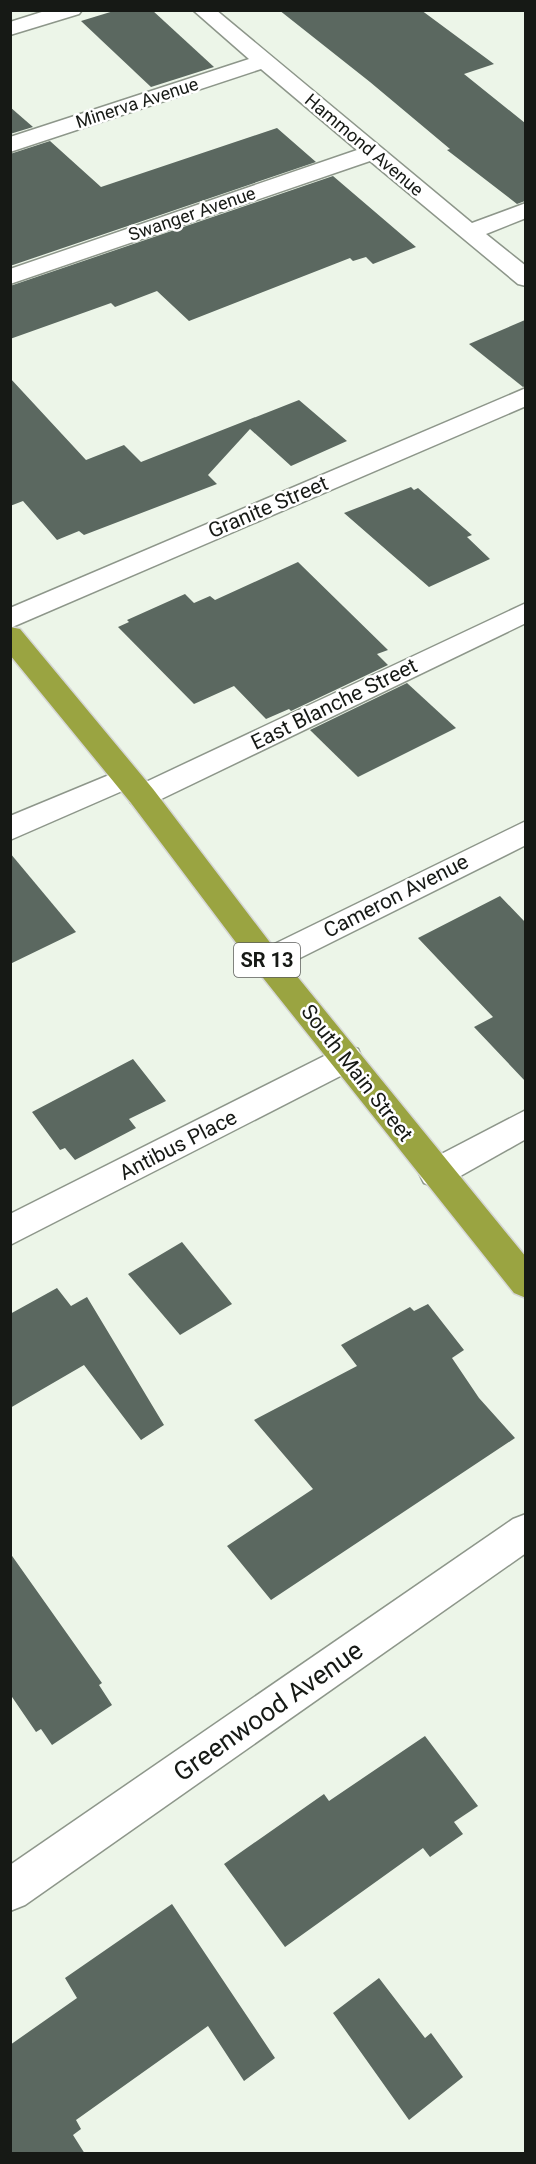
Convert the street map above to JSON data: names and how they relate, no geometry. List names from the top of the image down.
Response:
{
  "streets": {
    "highway": ["SR 13", "South Main Street"],
    "street": [
      "Minerva Avenue",
      "Hammond Avenue",
      "Swanger Avenue",
      "Granite Street",
      "East Blanche Street",
      "Cameron Avenue",
      "Antibus Place",
      "Greenwood Avenue"
    ]
  },
  "crossings": [
    ["Minerva Avenue", "Hammond Avenue"],
    ["Hammond Avenue", "Swanger Avenue"],
    ["East Blanche Street", "South Main Street"],
    ["Cameron Avenue", "South Main Street"],
    ["South Main Street", "Antibus Place"]
  ]
}
